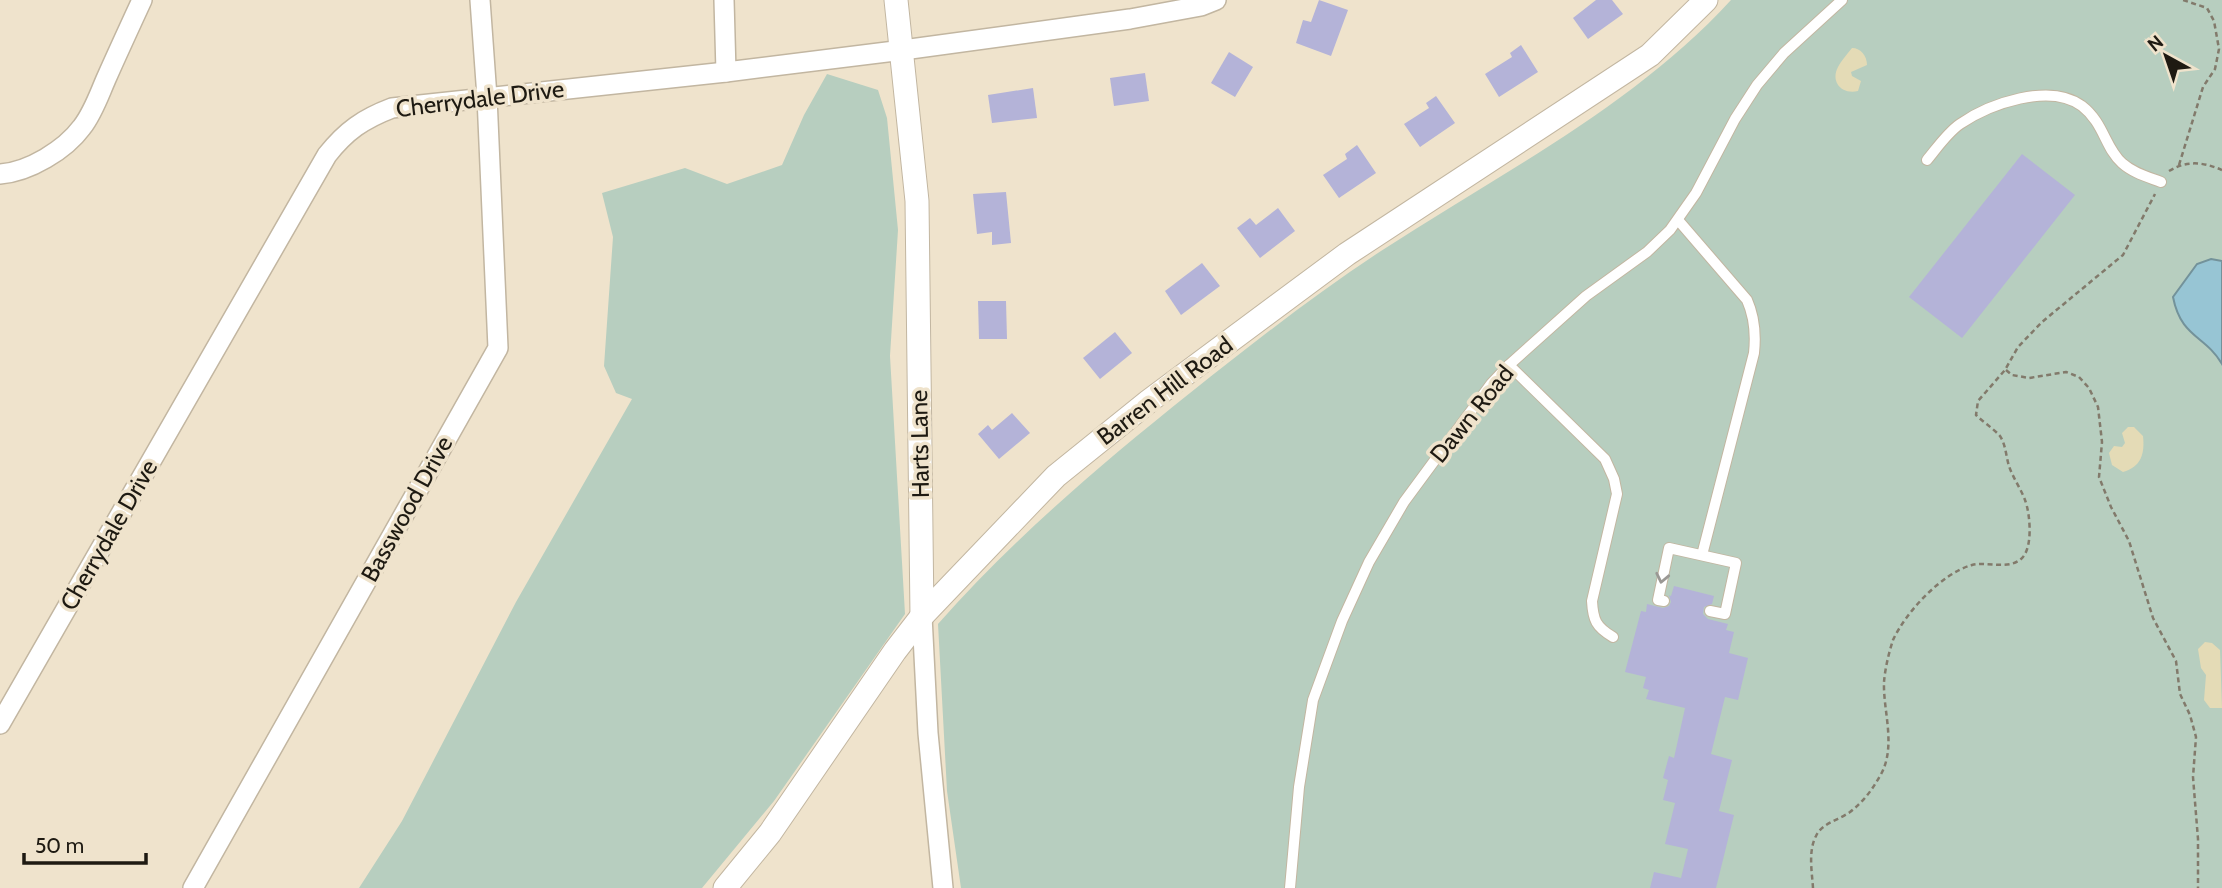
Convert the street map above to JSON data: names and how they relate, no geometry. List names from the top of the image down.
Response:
{
  "streets": {
    "street": [
      "Cherrydale Drive",
      "Barren Hill Road",
      "Harts Lane",
      "Basswood Drive"
    ],
    "lane": ["Dawn Road"]
  },
  "crossings": [
    ["Cherrydale Drive", "Harts Lane"],
    ["Cherrydale Drive", "Basswood Drive"],
    ["Barren Hill Road", "Harts Lane"]
  ],
  "scale_bar": "50 m",
  "north": "top left"
}
